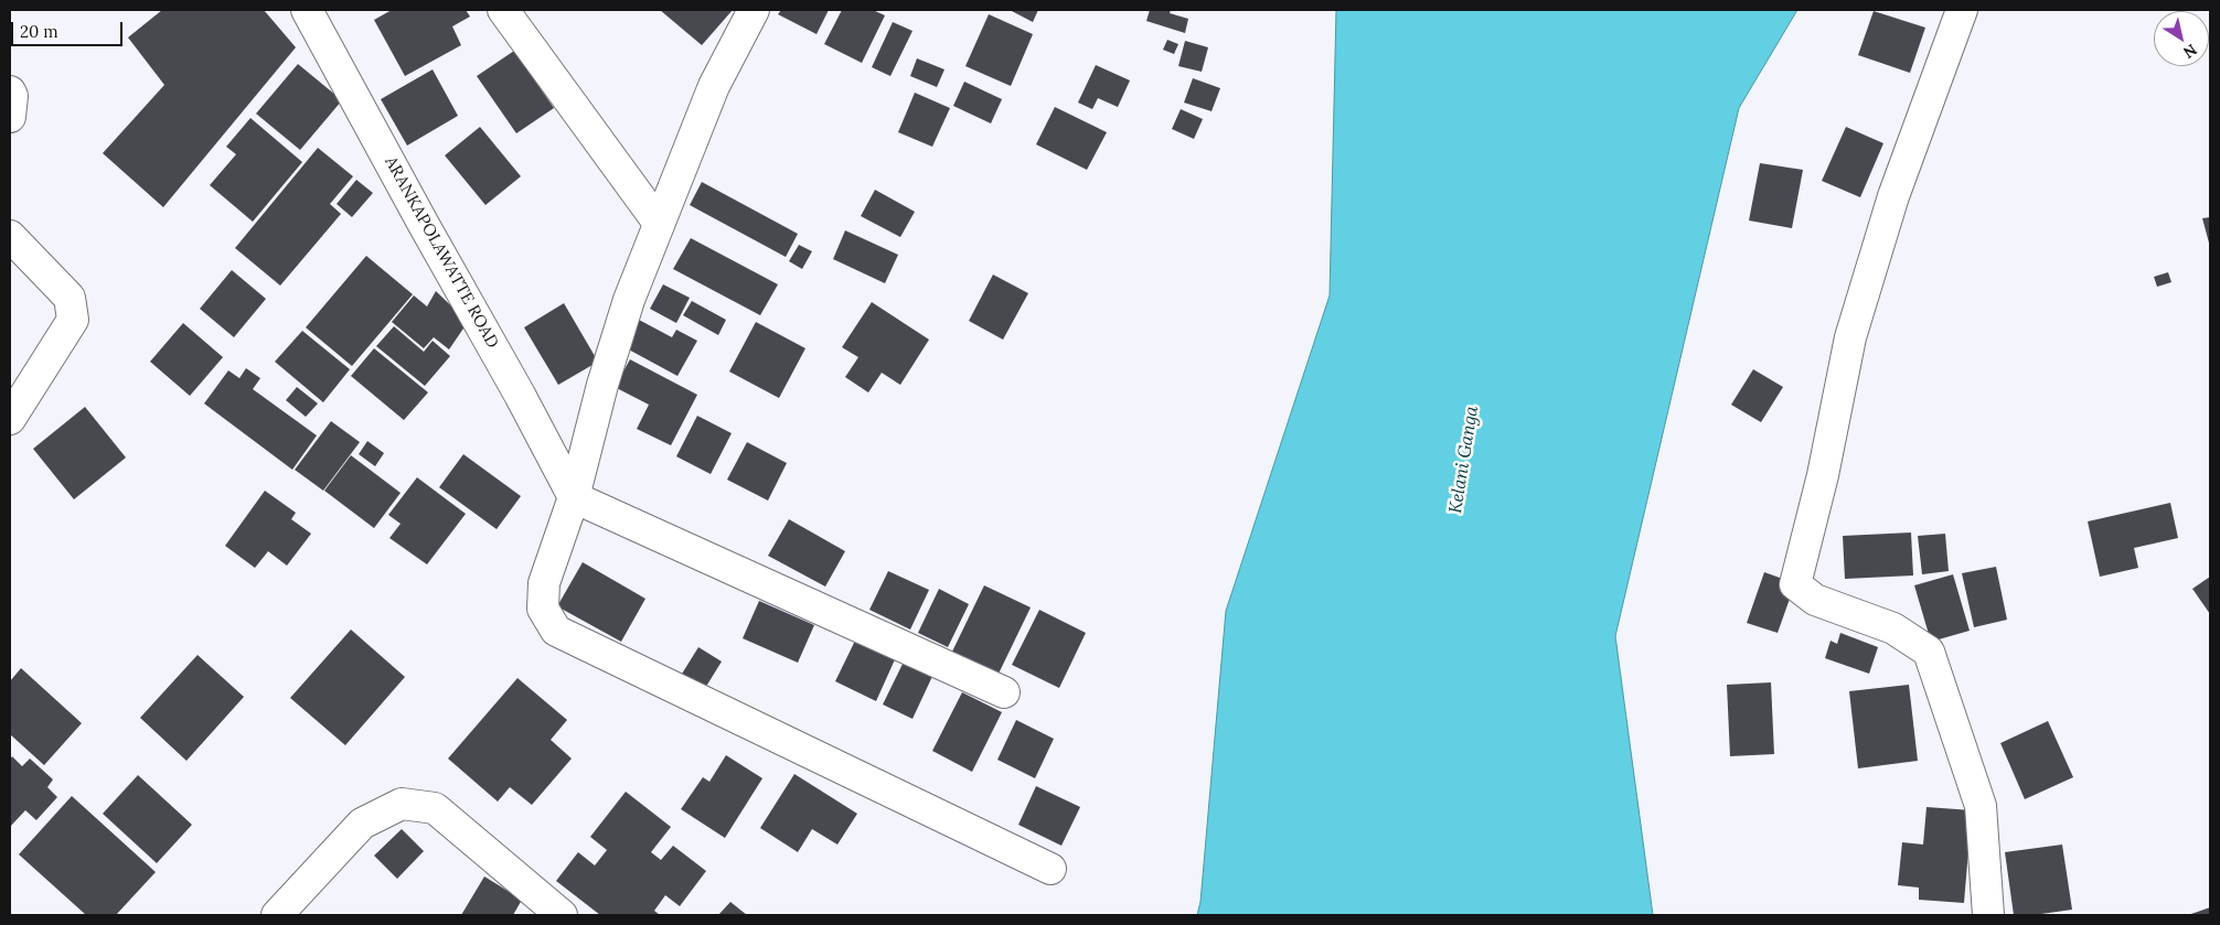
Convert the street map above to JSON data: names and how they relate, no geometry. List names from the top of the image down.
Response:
{
  "streets": {
    "street": ["ARANKAPOLAWATTE ROAD"]
  },
  "water": ["Kelani Ganga"],
  "scale_bar": "20 m",
  "north": "bottom right"
}
